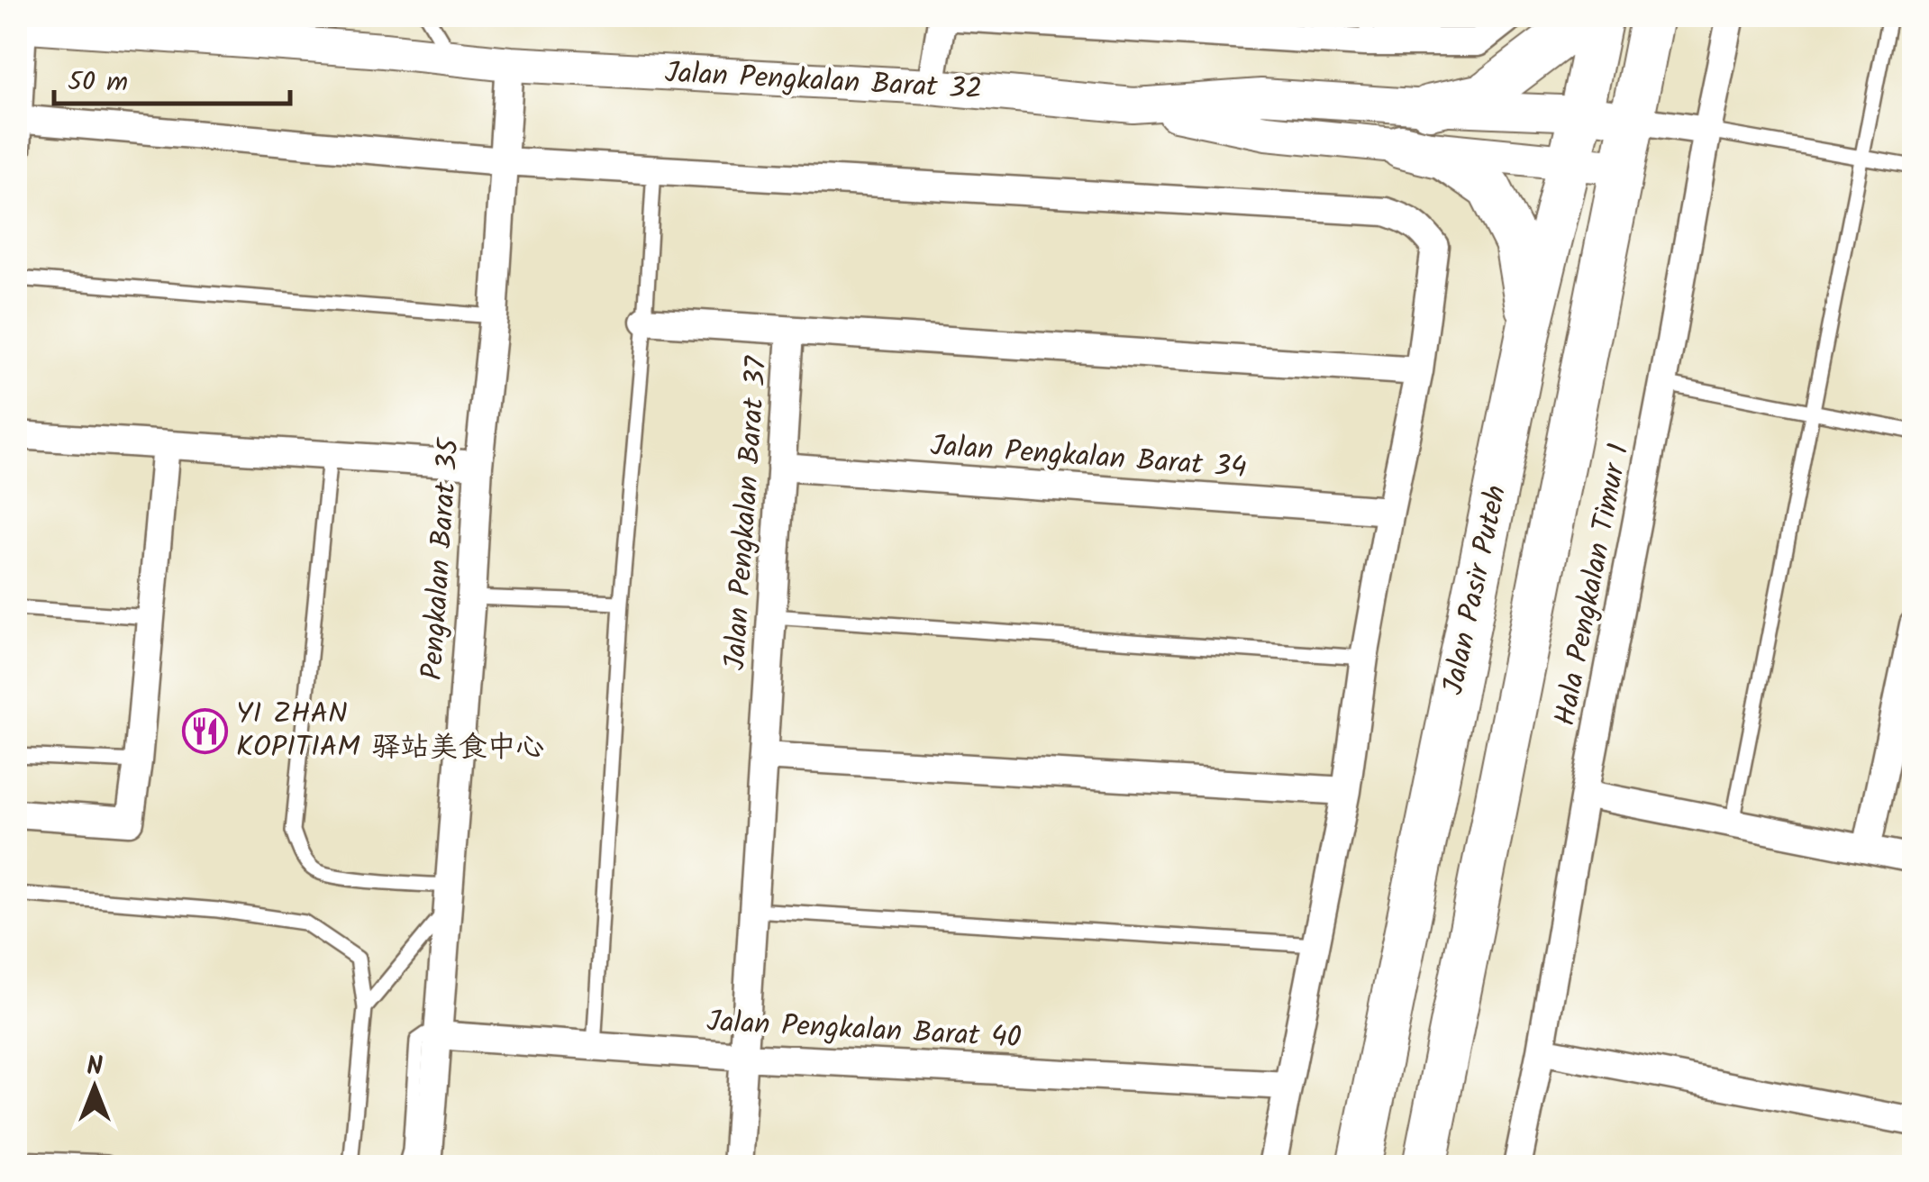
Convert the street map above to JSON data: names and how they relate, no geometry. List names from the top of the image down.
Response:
{
  "streets": {
    "main road": ["Jalan Pasir Puteh"],
    "street": [
      "Jalan Pengkalan Barat 32",
      "Jalan Pengkalan Barat 34",
      "Jalan Pengkalan Barat 37",
      "Pengkalan Barat 35",
      "Hala Pengkalan Timur 1",
      "Jalan Pengkalan Barat 40"
    ]
  },
  "crossings": [
    ["Jalan Pengkalan Barat 32", "Pengkalan Barat 35"],
    ["Jalan Pengkalan Barat 32", "Jalan Pasir Puteh"],
    ["Jalan Pengkalan Barat 34", "Jalan Pengkalan Barat 37"],
    ["Jalan Pengkalan Barat 37", "Jalan Pengkalan Barat 40"],
    ["Pengkalan Barat 35", "Jalan Pengkalan Barat 40"]
  ],
  "places": {
    "restaurant": ["YI ZHAN KOPITIAM 驿站美食中心"]
  },
  "scale_bar": "50 m",
  "north": "top"
}
